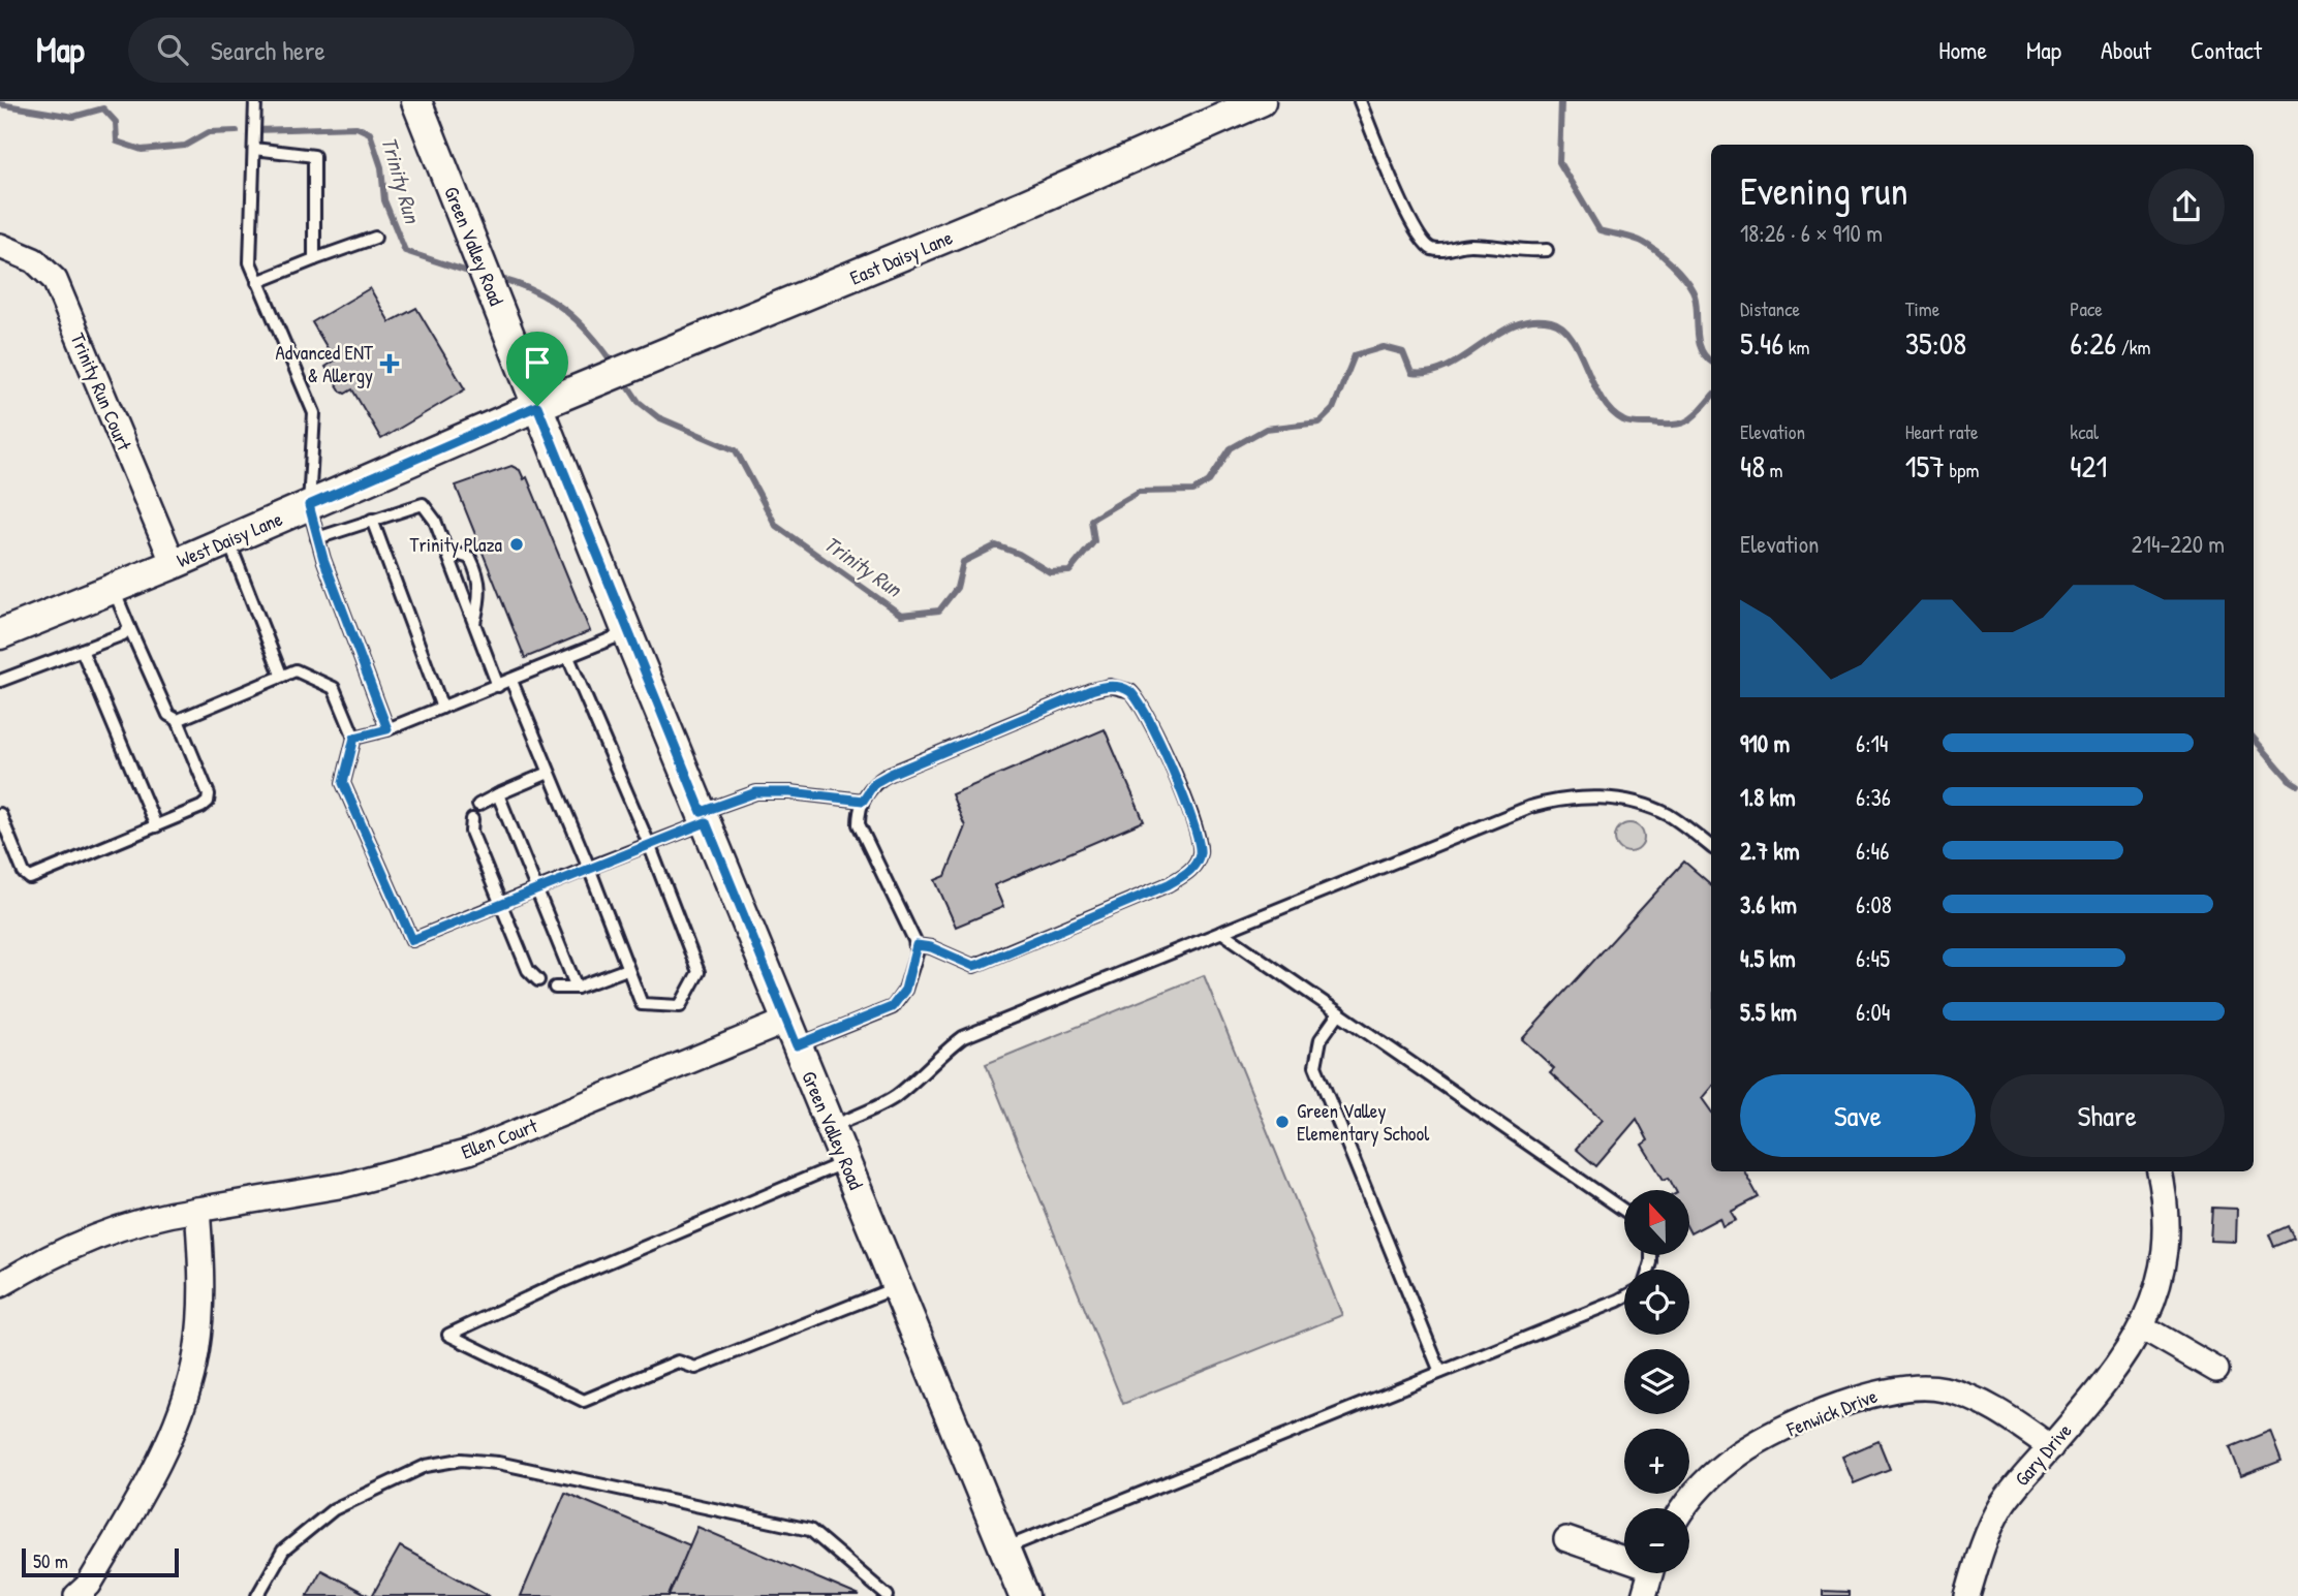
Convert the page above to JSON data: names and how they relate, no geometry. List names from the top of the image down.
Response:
{
  "streets": {
    "street": [
      "Green Valley Road",
      "East Daisy Lane",
      "Trinity Run Court",
      "West Daisy Lane",
      "Ellen Court",
      "Fenwick Drive",
      "Gary Drive"
    ]
  },
  "crossings": [
    ["Green Valley Road", "East Daisy Lane"],
    ["Green Valley Road", "West Daisy Lane"],
    ["Green Valley Road", "Ellen Court"],
    ["East Daisy Lane", "West Daisy Lane"],
    ["Trinity Run Court", "West Daisy Lane"],
    ["Fenwick Drive", "Gary Drive"]
  ],
  "water": ["Trinity Run"],
  "places": {
    "health": ["Advanced ENT & Allergy"],
    "other": ["Trinity Plaza", "Green Valley Elementary School"]
  },
  "scale_bar": "50 m",
  "north": "top",
  "page": {
    "header": "Map",
    "search": "Search here",
    "nav": [
      "Home",
      "Map",
      "About",
      "Contact"
    ],
    "heading": ["Evening run", "18:26 · 6 × 910 m"],
    "stats": [
      ["Distance", "5.46 km"],
      ["Time", "35:08"],
      ["Pace", "6:26 /km"],
      ["Elevation", "48 m"],
      ["Heart rate", "157 bpm"],
      ["kcal", "421"]
    ],
    "chart": ["Elevation", "214–220 m"],
    "list": [
      {
        "name": "910 m",
        "note": "6:14"
      },
      {
        "name": "1.8 km",
        "note": "6:36"
      },
      {
        "name": "2.7 km",
        "note": "6:46"
      },
      {
        "name": "3.6 km",
        "note": "6:08"
      },
      {
        "name": "4.5 km",
        "note": "6:45"
      },
      {
        "name": "5.5 km",
        "note": "6:04"
      }
    ],
    "buttons": ["Save", "Share"],
    "map_buttons": ["+", "−"],
    "scale": "50 m"
  }
}
